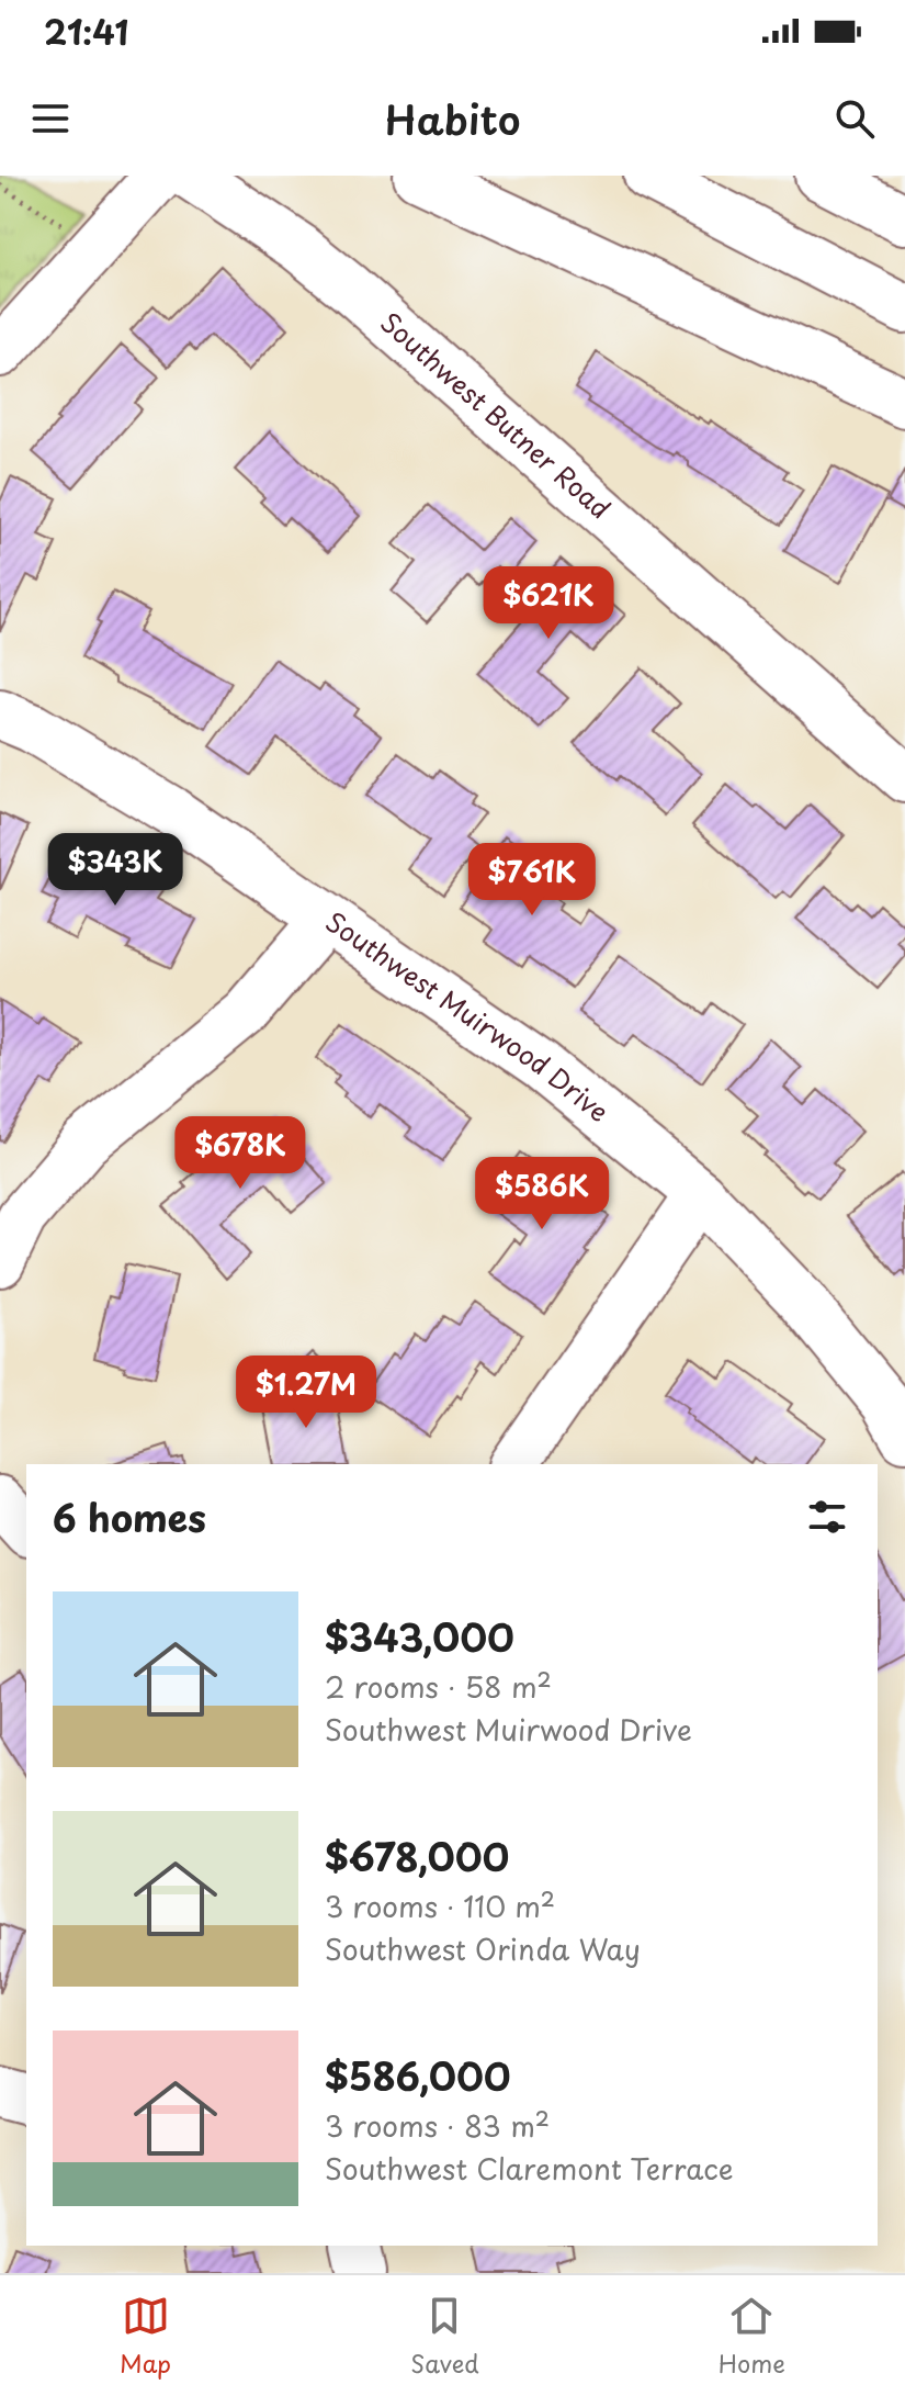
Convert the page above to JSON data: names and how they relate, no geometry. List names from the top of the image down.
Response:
{
  "streets": {
    "main road": ["Southwest Butner Road", "Southwest Muirwood Drive"]
  },
  "page": {
    "status": "21:41",
    "header": "Habito",
    "price": [
      "$621K",
      "$343K",
      "$761K",
      "$678K",
      "$586K",
      "$1.27M"
    ],
    "heading": "6 homes",
    "list": [
      {
        "name": "$343,000",
        "note": "2 rooms · 58 m² · Southwest Muirwood Drive"
      },
      {
        "name": "$678,000",
        "note": "3 rooms · 110 m² · Southwest Orinda Way"
      },
      {
        "name": "$586,000",
        "note": "3 rooms · 83 m² · Southwest Claremont Terrace"
      }
    ],
    "tabs": ["Map", "Saved", "Home"]
  }
}
